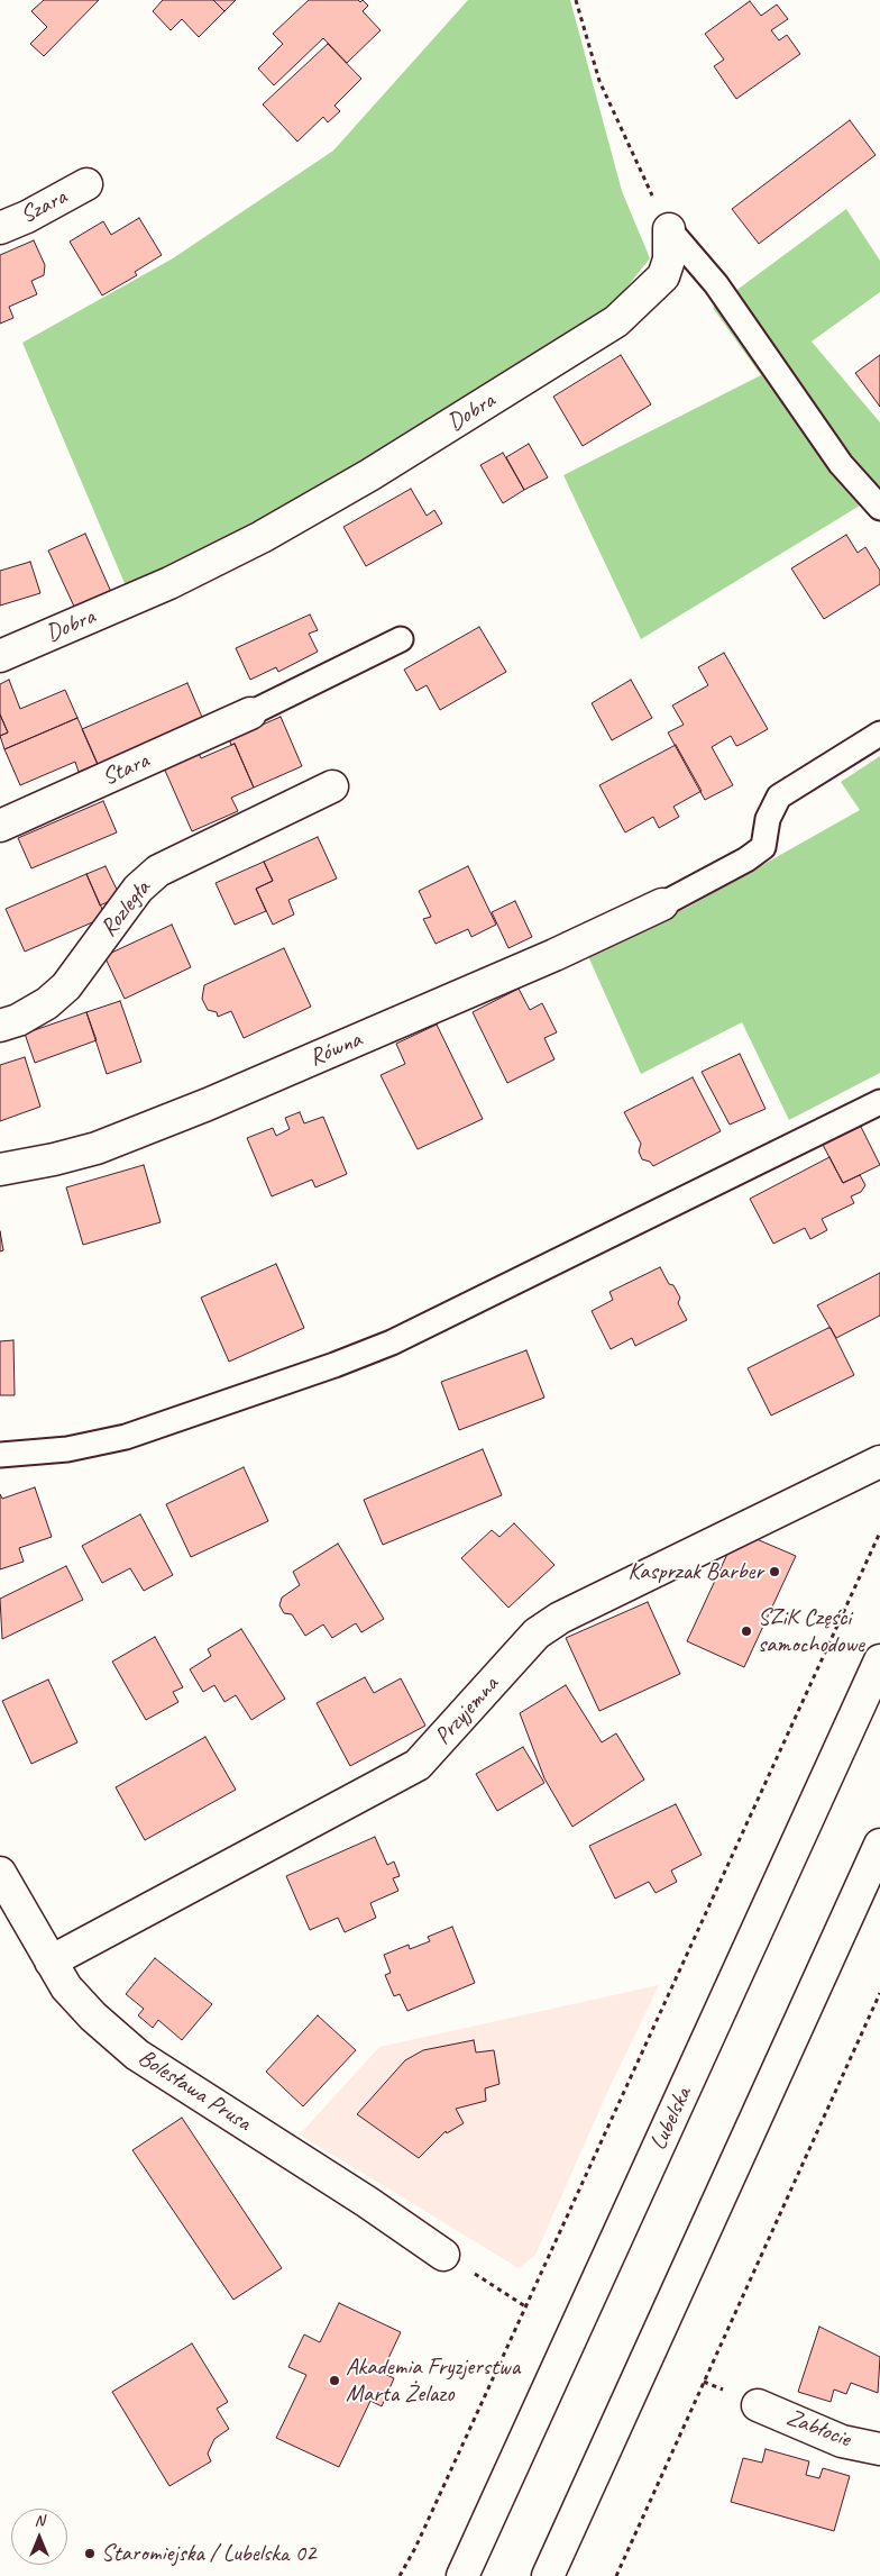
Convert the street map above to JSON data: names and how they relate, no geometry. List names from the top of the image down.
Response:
{
  "streets": {
    "street": [
      "Szara",
      "Dobra",
      "Stara",
      "Rozległa",
      "Równa",
      "Przyjemna",
      "Bolesława Prusa",
      "Lubelska",
      "Zabłocie"
    ]
  },
  "crossings": [
    ["Przyjemna", "Bolesława Prusa"]
  ],
  "places": [
    "Kasprzak Barber",
    "SZiK Części samochodowe",
    "Akademia Fryzjerstwa Marta Żelazo",
    "Staromiejska / Lubelska 02"
  ],
  "north": "top"
}
